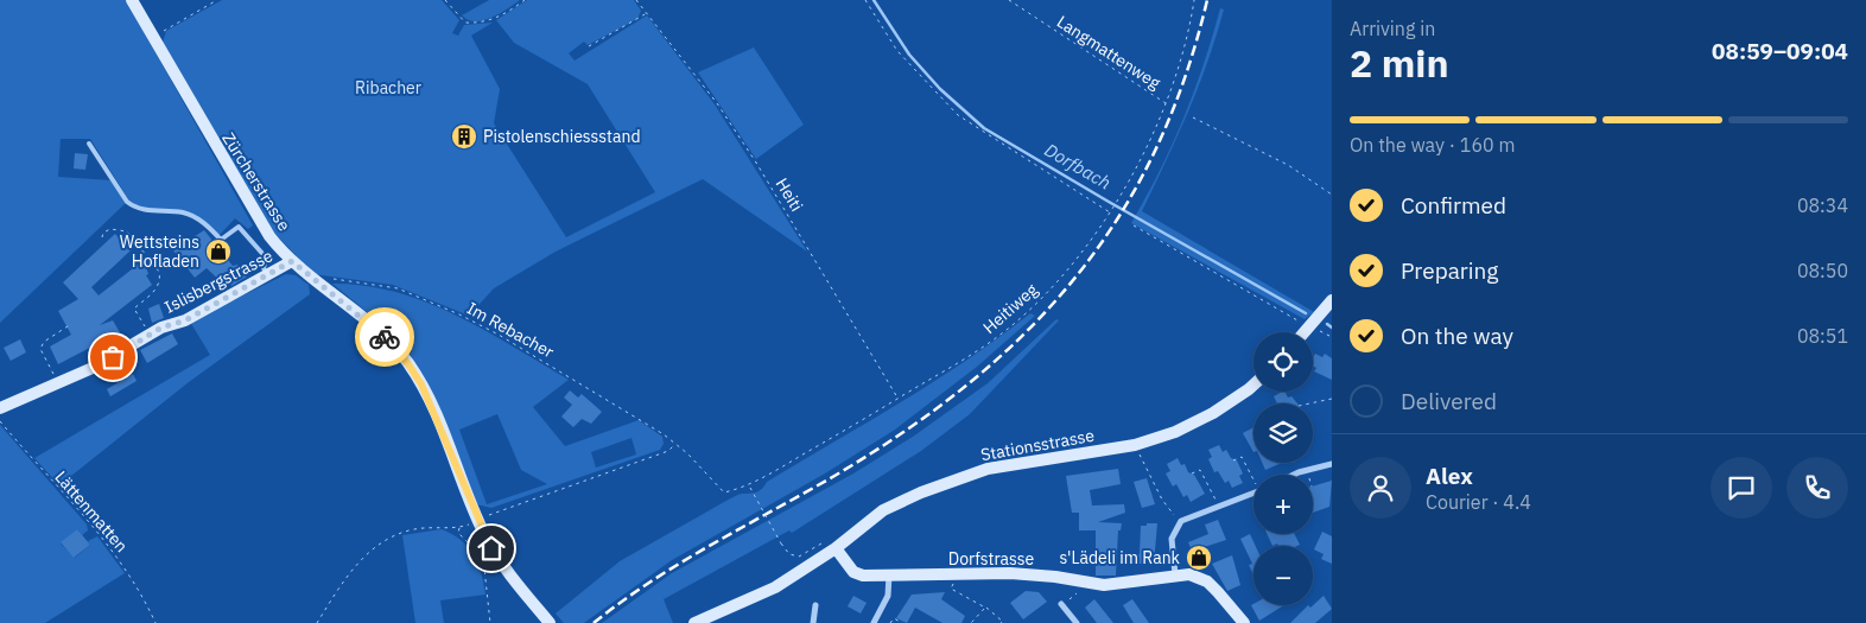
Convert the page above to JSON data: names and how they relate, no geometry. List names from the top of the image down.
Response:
{
  "streets": {
    "main road": [
      "Zürcherstrasse",
      "Islisbergstrasse",
      "Stationsstrasse",
      "Dorfstrasse"
    ],
    "path": [
      "Langmattenweg",
      "Heiti",
      "Heitiweg",
      "Im Rebacher",
      "Lättenmatten"
    ]
  },
  "crossings": [
    ["Langmattenweg", "Heitiweg"],
    ["Zürcherstrasse", "Islisbergstrasse"],
    ["Zürcherstrasse", "Im Rebacher"],
    ["Heiti", "Heitiweg"],
    ["Heiti", "Im Rebacher"],
    ["Heitiweg", "Im Rebacher"],
    ["Stationsstrasse", "Dorfstrasse"]
  ],
  "water": ["Dorfbach"],
  "parks": ["Ribacher"],
  "places": {
    "building": ["Pistolenschiessstand"],
    "shop": ["Wettsteins Hofladen", "s'Lädeli im Rank"]
  },
  "page": {
    "heading": ["2 min", "Arriving in", "08:59–09:04"],
    "panel": ["Alex", "Courier · 4.4"],
    "bar": "On the way · 160 m",
    "list": [
      ["Confirmed", "08:34"],
      ["Preparing", "08:50"],
      ["On the way", "08:51"],
      "Delivered"
    ],
    "map_buttons": ["+", "−"]
  }
}
